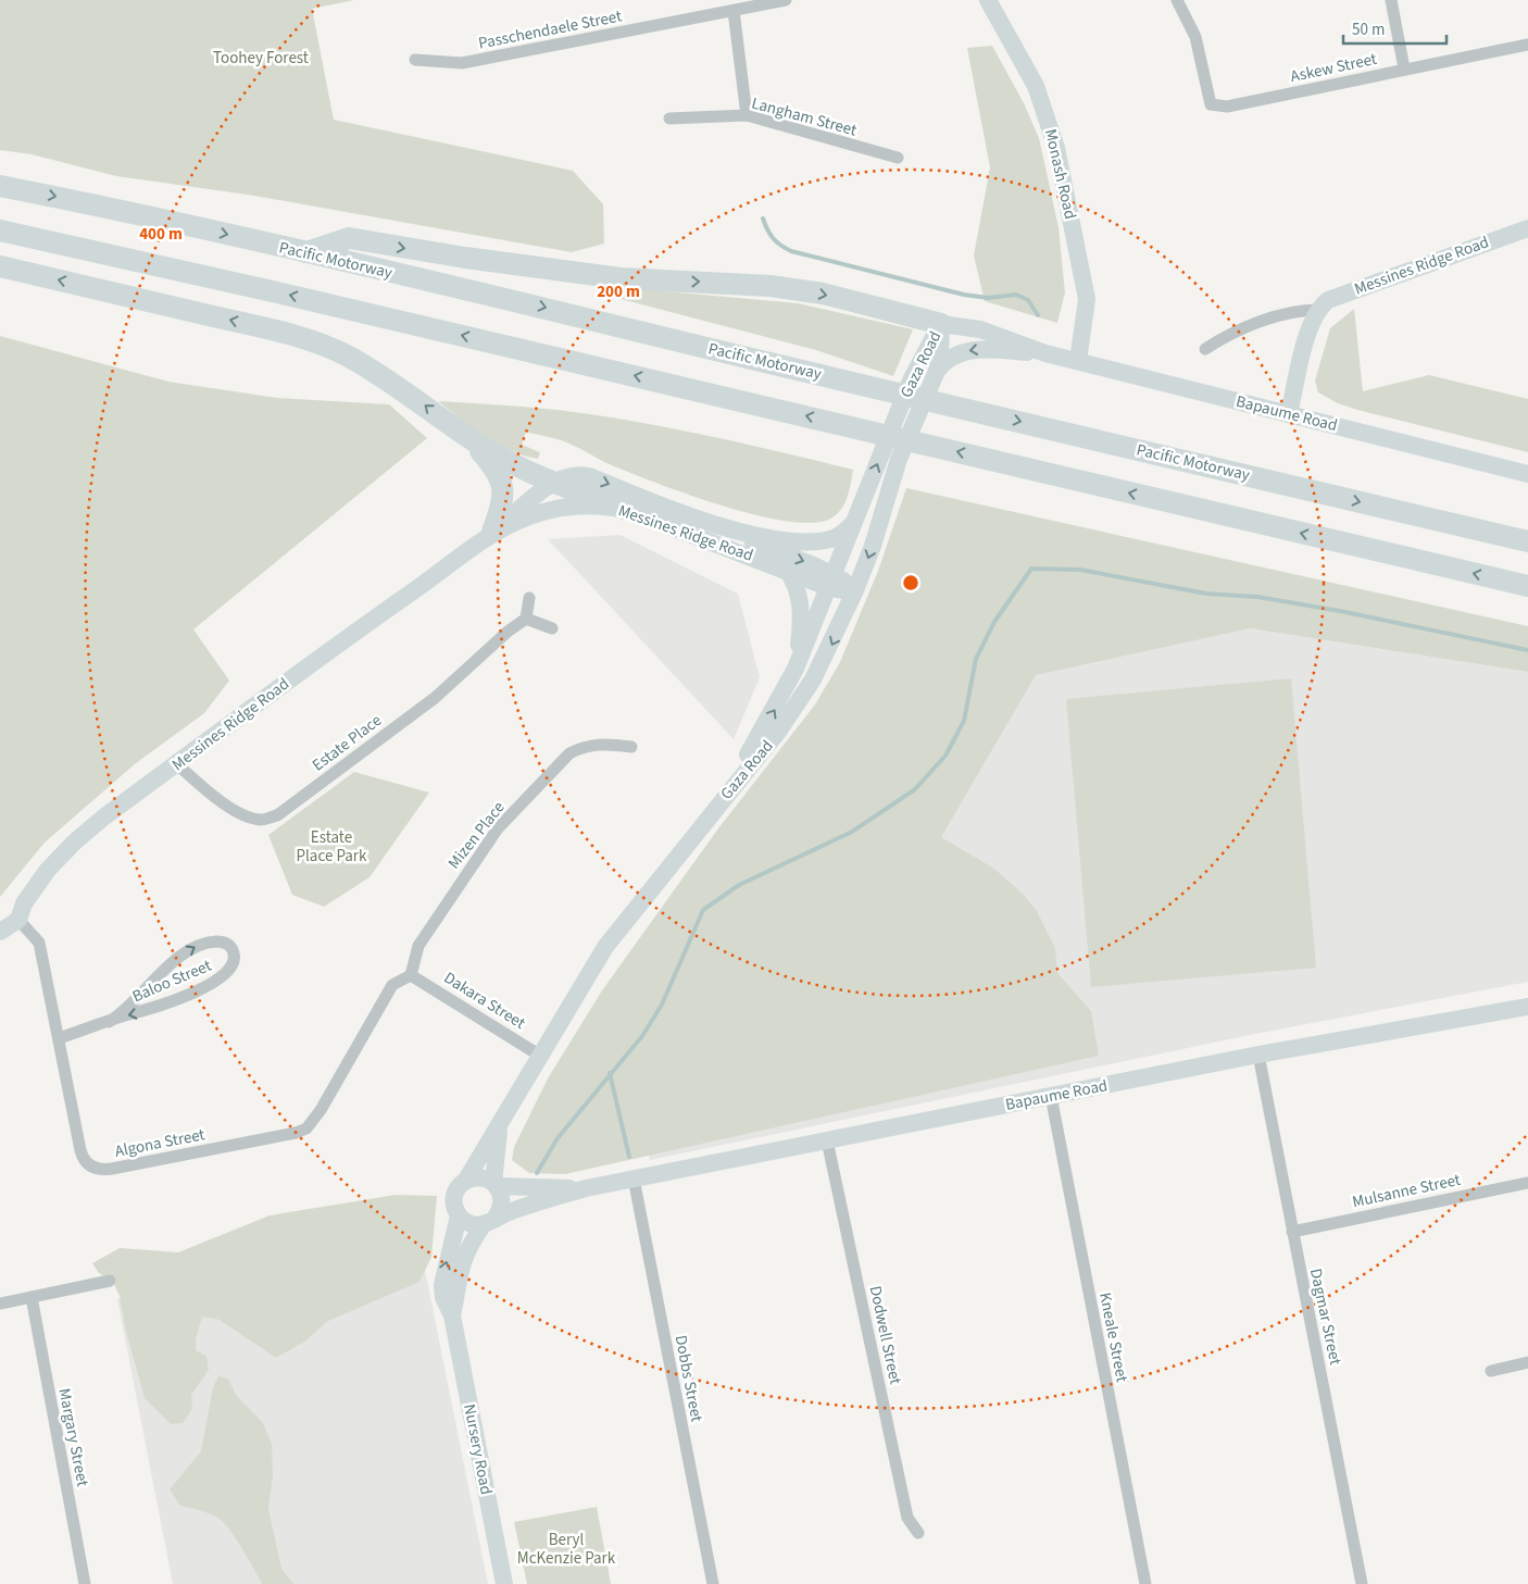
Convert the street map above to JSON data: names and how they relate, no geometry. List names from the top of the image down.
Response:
{
  "streets": {
    "highway": ["Pacific Motorway"],
    "main road": [
      "Monash Road",
      "Messines Ridge Road",
      "Gaza Road",
      "Bapaume Road",
      "Nursery Road"
    ],
    "street": [
      "Passchendaele Street",
      "Askew Street",
      "Langham Street",
      "Estate Place",
      "Mizen Place",
      "Baloo Street",
      "Dakara Street",
      "Algona Street",
      "Mulsanne Street",
      "Dagmar Street",
      "Dodwell Street",
      "Kneale Street",
      "Dobbs Street",
      "Margary Street"
    ]
  },
  "crossings": [
    ["Monash Road", "Bapaume Road"],
    ["Messines Ridge Road", "Gaza Road"],
    ["Messines Ridge Road", "Estate Place"],
    ["Messines Ridge Road", "Algona Street"],
    ["Gaza Road", "Bapaume Road"],
    ["Gaza Road", "Dakara Street"],
    ["Gaza Road", "Nursery Road"],
    ["Bapaume Road", "Dagmar Street"],
    ["Bapaume Road", "Dodwell Street"],
    ["Bapaume Road", "Kneale Street"],
    ["Bapaume Road", "Dobbs Street"],
    ["Bapaume Road", "Nursery Road"],
    ["Mizen Place", "Dakara Street"],
    ["Mizen Place", "Algona Street"],
    ["Baloo Street", "Algona Street"],
    ["Dakara Street", "Algona Street"],
    ["Mulsanne Street", "Dagmar Street"]
  ],
  "parks": ["Toohey Forest", "Estate Place Park", "Beryl McKenzie Park"],
  "scale_bar": "50 m",
  "rings": ["400 m", "200 m"]
}
